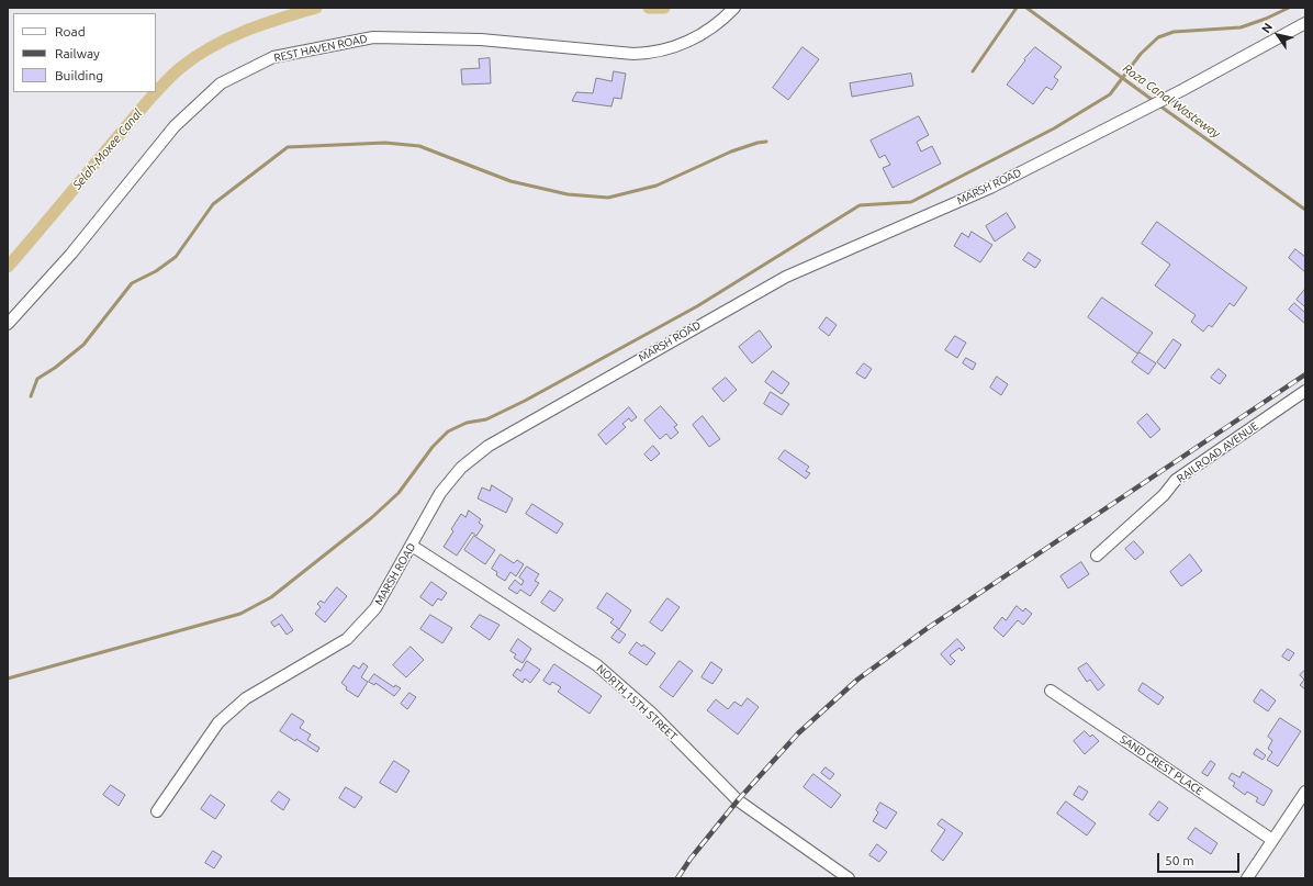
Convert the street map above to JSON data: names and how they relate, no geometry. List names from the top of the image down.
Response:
{
  "streets": {
    "street": [
      "REST HAVEN ROAD",
      "MARSH ROAD",
      "RAILROAD AVENUE",
      "NORTH 15TH STREET",
      "SAND CREST PLACE"
    ]
  },
  "crossings": [
    ["MARSH ROAD", "NORTH 15TH STREET"]
  ],
  "water": ["Roza Canal Wasteway", "Selah-Moxee Canal"],
  "legend": ["Road", "Railway", "Building"],
  "scale_bar": "50 m",
  "north": "top left"
}
